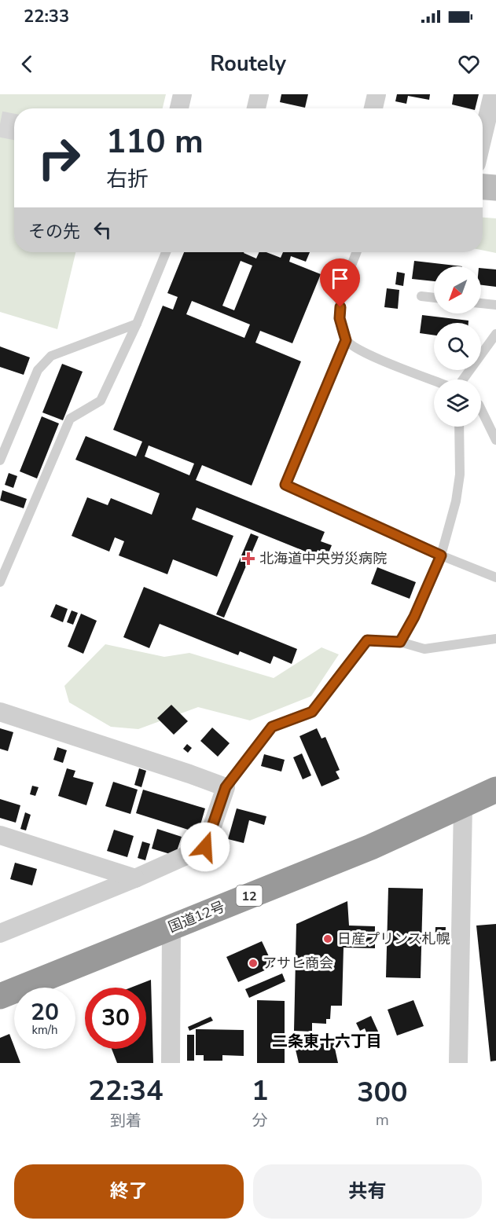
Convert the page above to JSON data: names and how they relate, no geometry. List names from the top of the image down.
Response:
{
  "streets": {
    "highway": ["12", "国道12号"]
  },
  "districts": ["二条東十六丁目"],
  "places": {
    "health": ["北海道中央労災病院"],
    "other": ["日産プリンス札幌", "アサヒ商会"]
  },
  "north": "bottom left",
  "page": {
    "status": "22:33",
    "header": "Routely",
    "turn": ["110 m", "右折"],
    "then": "その先",
    "speed": "20 km/h",
    "limit": "30",
    "eta": [
      "22:34",
      "到着",
      "1",
      "分",
      "300",
      "m"
    ],
    "buttons": ["終了", "共有"]
  }
}
